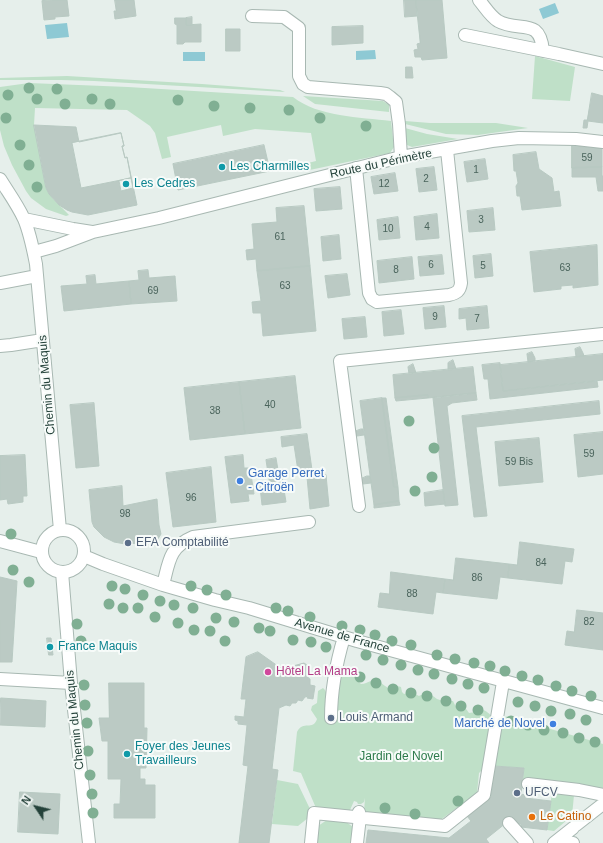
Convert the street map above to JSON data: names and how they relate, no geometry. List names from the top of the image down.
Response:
{
  "streets": {
    "street": ["Route du Périmètre", "Chemin du Maquis", "Avenue de France"]
  },
  "crossings": [
    ["Route du Périmètre", "Chemin du Maquis"],
    ["Chemin du Maquis", "Avenue de France"]
  ],
  "parks": ["Jardin de Novel"],
  "places": [
    "Les Charmilles",
    "Les Cedres",
    "Garage Perret - Citroën",
    "EFA Comptabilité",
    "France Maquis",
    "Hôtel La Mama",
    "Louis Armand",
    "Marché de Novel",
    "Foyer des Jeunes Travailleurs",
    "UFCV",
    "Le Catino"
  ],
  "house_numbers": [
    "59",
    "1",
    "2",
    "12",
    "3",
    "4",
    "10",
    "61",
    "6",
    "5",
    "63",
    "8",
    "63",
    "69",
    "9",
    "7",
    "40",
    "38",
    "59",
    "59 Bis",
    "96",
    "98",
    "84",
    "86",
    "88",
    "82"
  ],
  "north": "top left"
}
